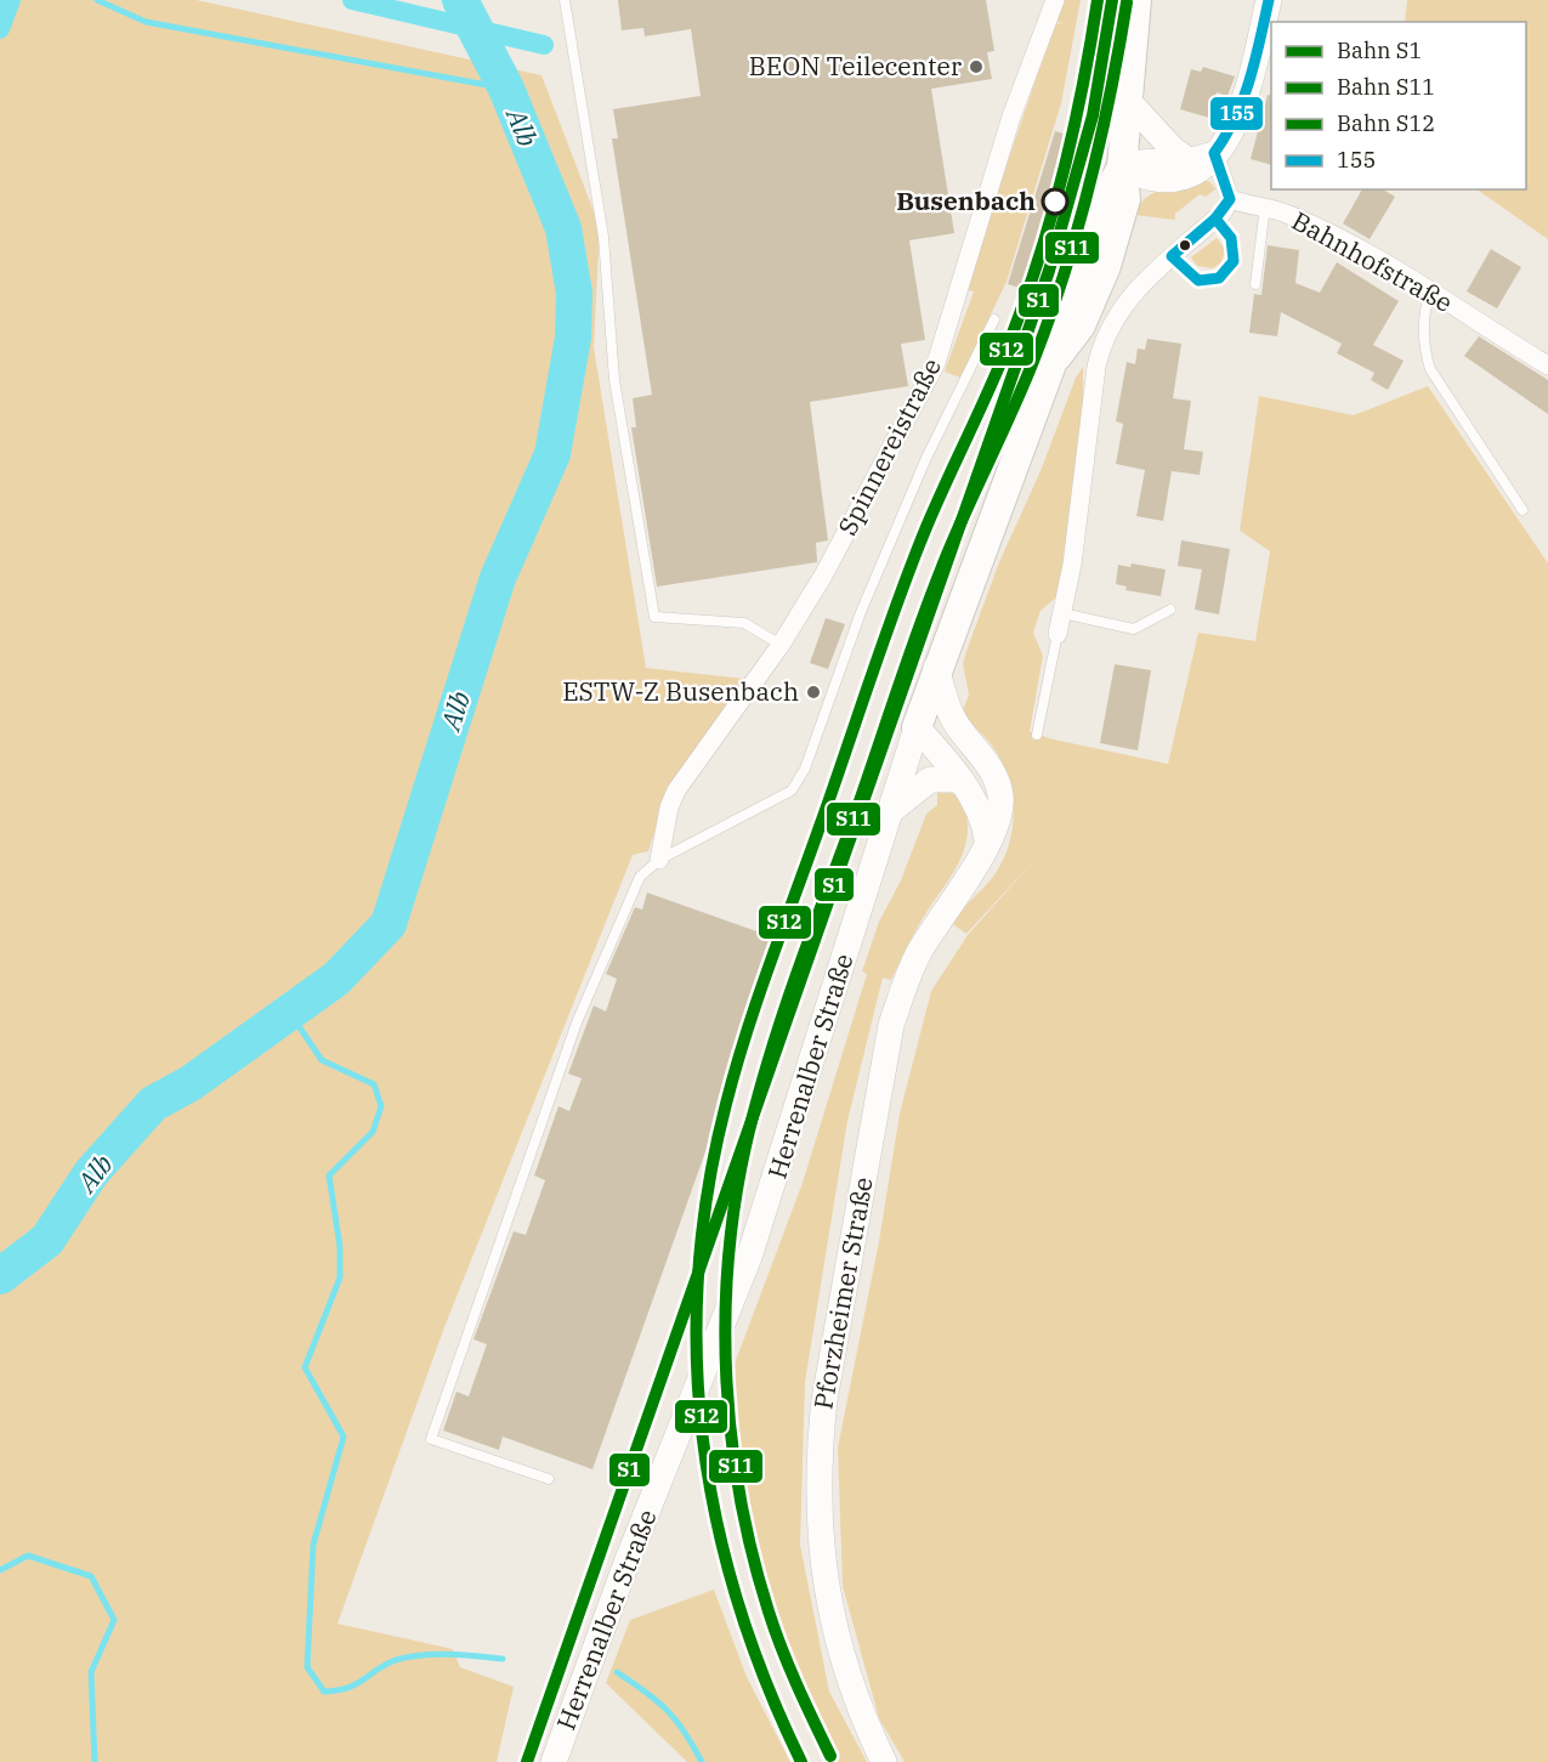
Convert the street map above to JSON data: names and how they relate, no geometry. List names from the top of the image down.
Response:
{
  "streets": {
    "main road": ["Herrenalber Straße", "Pforzheimer Straße"],
    "street": ["Bahnhofstraße", "Spinnereistraße"]
  },
  "water": ["Alb"],
  "places": ["BEON Teilecenter", "Busenbach", "ESTW-Z Busenbach"],
  "lines": [
    "rail line S1",
    "rail line S12",
    "transit line 155",
    "rail line S11"
  ],
  "legend": [
    "Bahn S1",
    "Bahn S11",
    "Bahn S12",
    "155"
  ]
}
